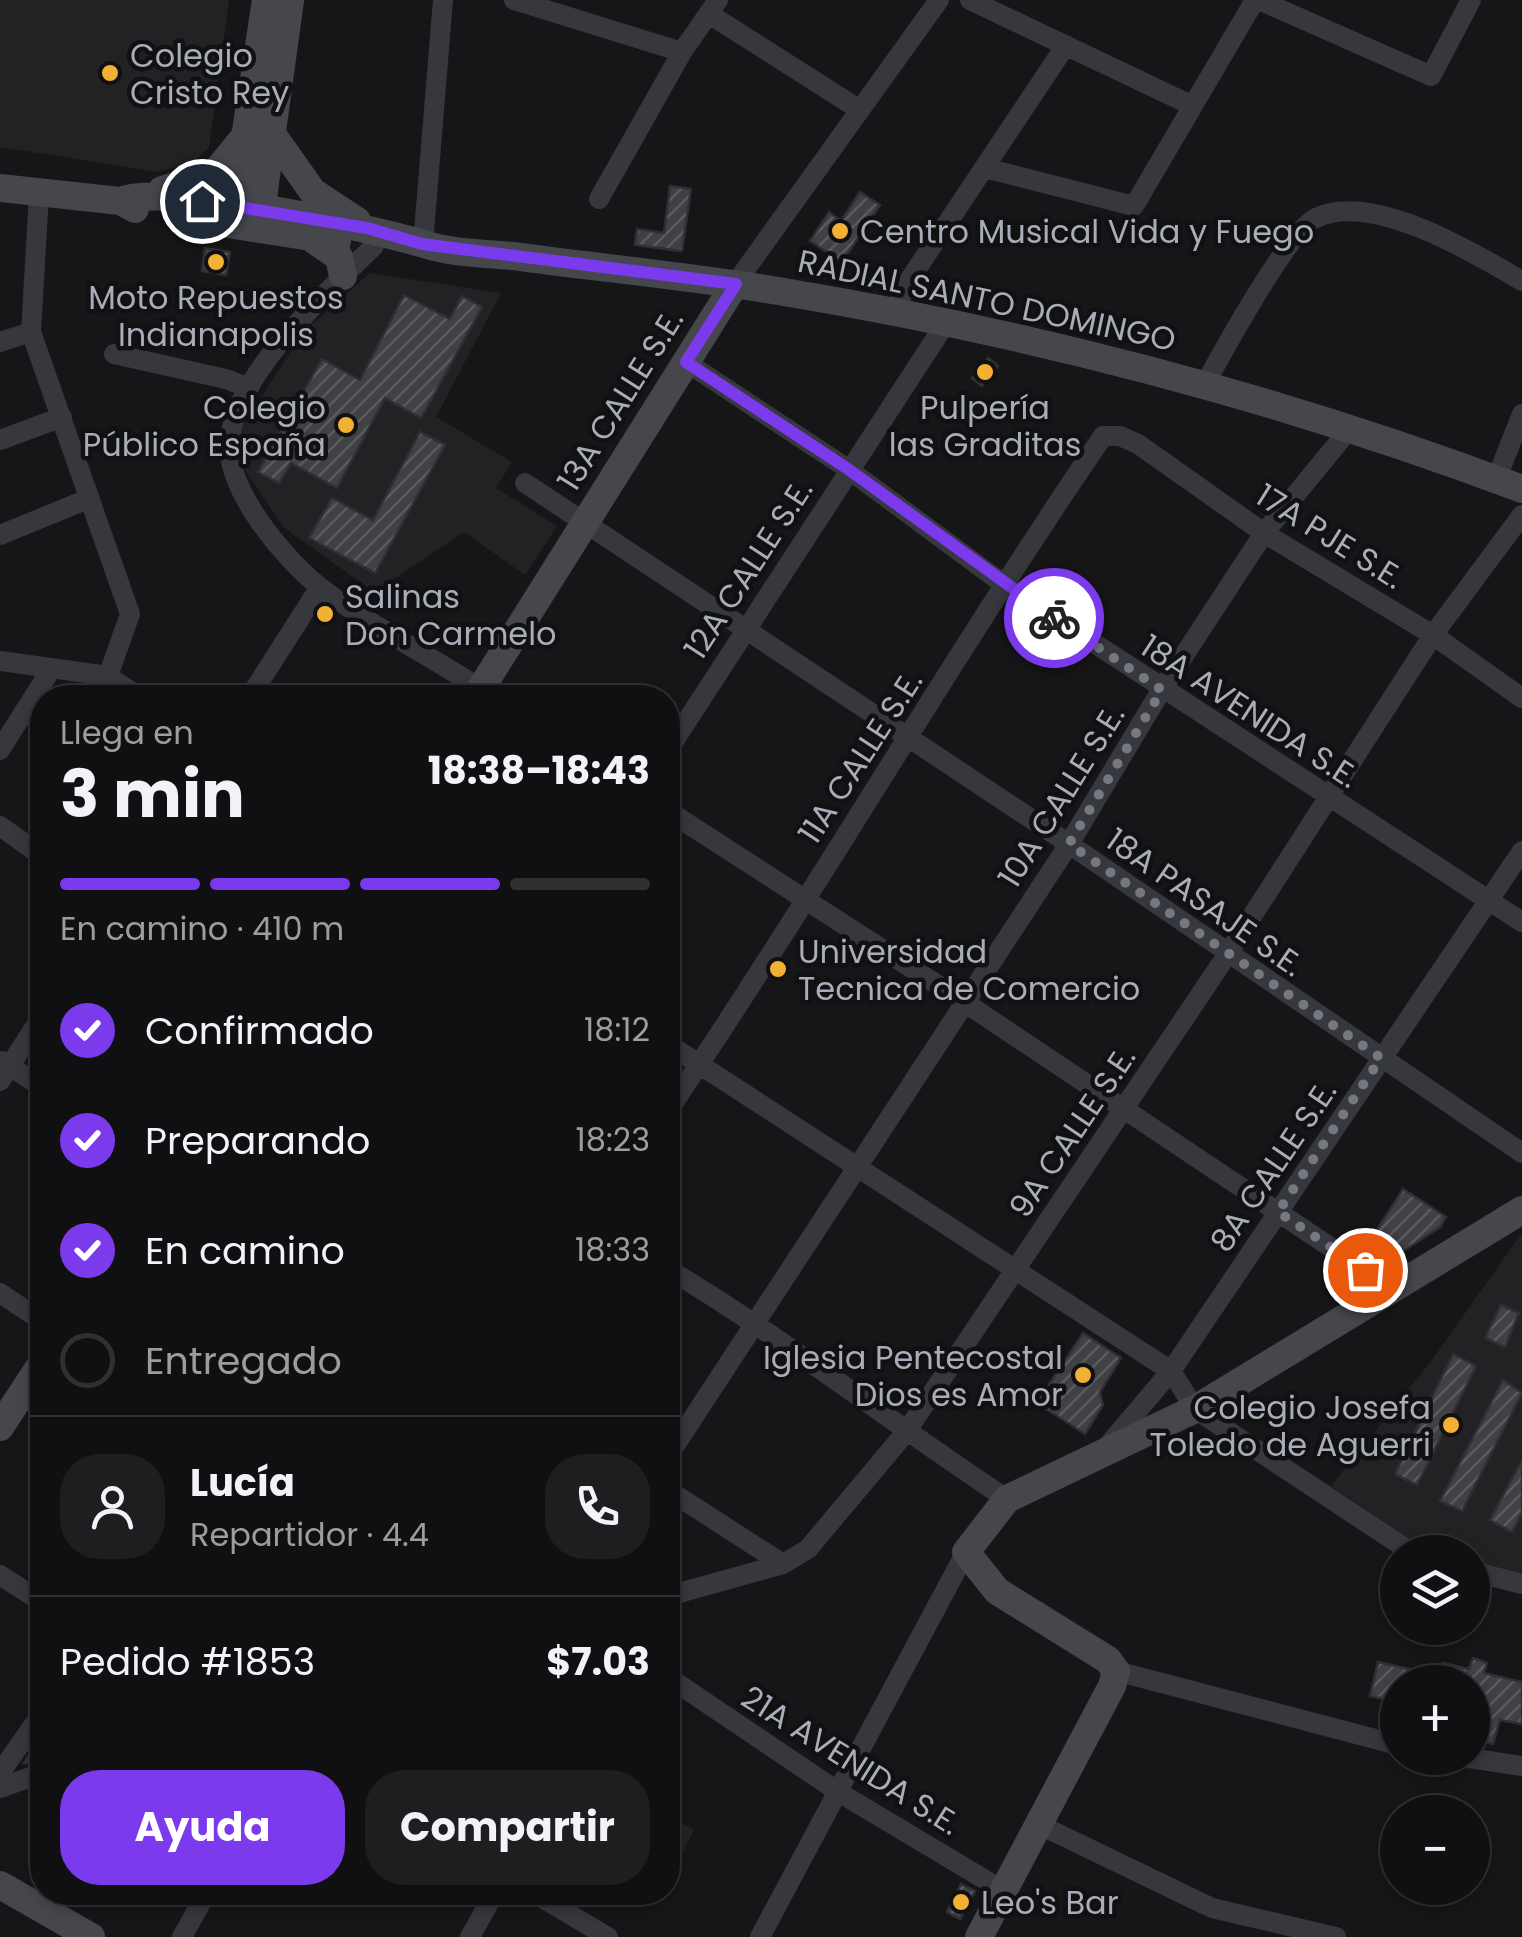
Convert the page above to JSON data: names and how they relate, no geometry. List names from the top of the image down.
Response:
{
  "streets": {
    "main road": ["RADIAL SANTO DOMINGO", "13A CALLE S.E."],
    "street": [
      "17A PJE S.E.",
      "12A CALLE S.E.",
      "18A AVENIDA S.E.",
      "11A CALLE S.E.",
      "10A CALLE S.E.",
      "18A PASAJE S.E.",
      "9A CALLE S.E.",
      "8A CALLE S.E.",
      "21A AVENIDA S.E."
    ]
  },
  "crossings": [
    ["RADIAL SANTO DOMINGO", "13A CALLE S.E."],
    ["RADIAL SANTO DOMINGO", "12A CALLE S.E."],
    ["RADIAL SANTO DOMINGO", "10A CALLE S.E."],
    ["13A CALLE S.E.", "18A AVENIDA S.E."],
    ["13A CALLE S.E.", "18A PASAJE S.E."],
    ["17A PJE S.E.", "11A CALLE S.E."],
    ["17A PJE S.E.", "10A CALLE S.E."],
    ["17A PJE S.E.", "9A CALLE S.E."],
    ["12A CALLE S.E.", "18A AVENIDA S.E."],
    ["12A CALLE S.E.", "18A PASAJE S.E."],
    ["18A AVENIDA S.E.", "11A CALLE S.E."],
    ["18A AVENIDA S.E.", "10A CALLE S.E."],
    ["18A AVENIDA S.E.", "9A CALLE S.E."],
    ["18A AVENIDA S.E.", "8A CALLE S.E."],
    ["11A CALLE S.E.", "18A PASAJE S.E."],
    ["10A CALLE S.E.", "18A PASAJE S.E."],
    ["18A PASAJE S.E.", "9A CALLE S.E."],
    ["18A PASAJE S.E.", "8A CALLE S.E."]
  ],
  "places": [
    "Colegio Cristo Rey",
    "Centro Musical Vida y Fuego",
    "Moto Repuestos Indianapolis",
    "Pulpería las Graditas",
    "Colegio Público España",
    "Salinas Don Carmelo",
    "Universidad Tecnica de Comercio",
    "Iglesia Pentecostal Dios es Amor",
    "Colegio Josefa Toledo de Aguerri",
    "Leo's Bar"
  ],
  "page": {
    "heading": ["3 min", "Llega en", "18:38–18:43"],
    "panel": [
      "Lucía",
      "Repartidor · 4.4",
      "Pedido #1853",
      "$7.03"
    ],
    "bar": "En camino · 410 m",
    "list": [
      ["Confirmado", "18:12"],
      ["Preparando", "18:23"],
      ["En camino", "18:33"],
      "Entregado"
    ],
    "map_buttons": ["+", "−"],
    "buttons": ["Ayuda", "Compartir"]
  }
}
